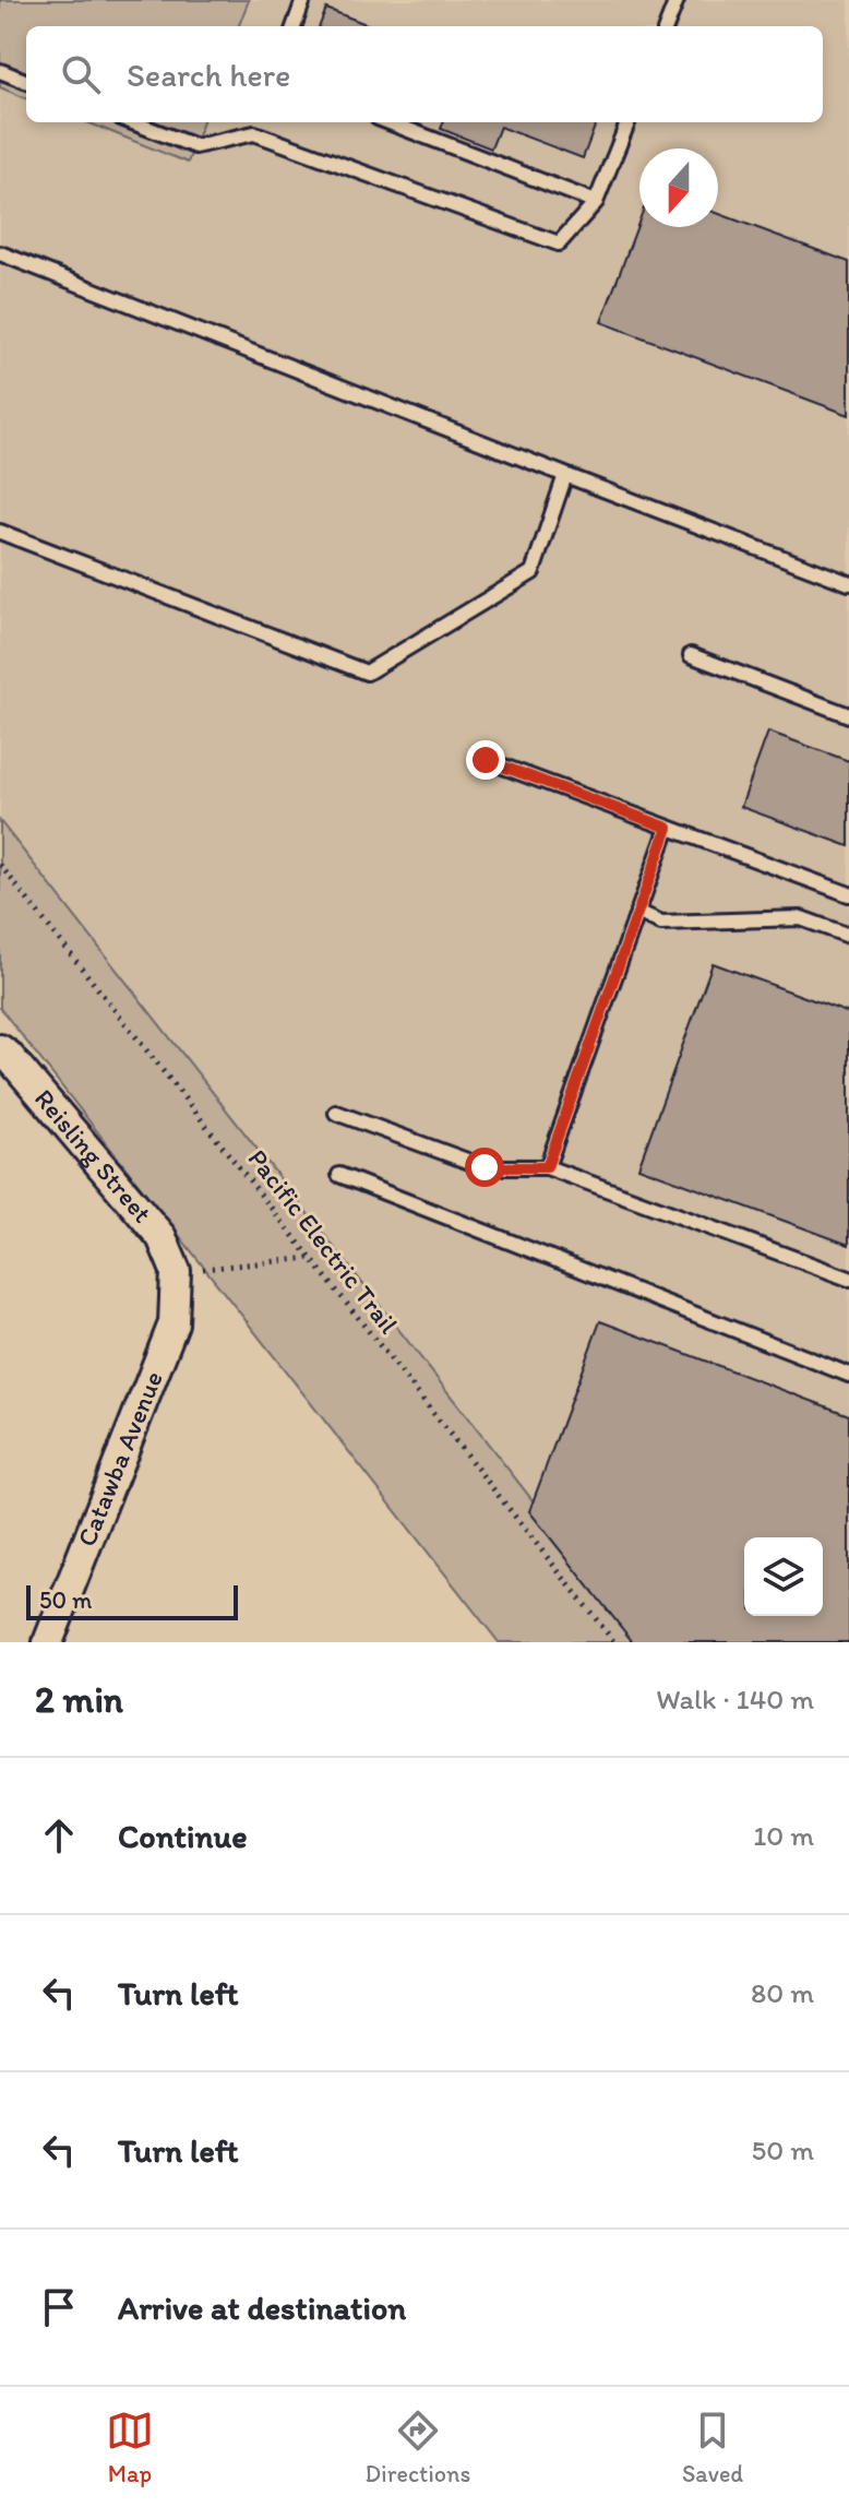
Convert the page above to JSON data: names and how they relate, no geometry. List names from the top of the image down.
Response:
{
  "streets": {
    "street": ["Reisling Street", "Catawba Avenue"],
    "path": ["Pacific Electric Trail"]
  },
  "crossings": [
    ["Reisling Street", "Catawba Avenue"]
  ],
  "scale_bar": "50 m",
  "north": "bottom",
  "page": {
    "search": "Search here",
    "scale": "50 m",
    "heading": ["2 min", "Walk · 140 m"],
    "list": [
      ["Continue", "10 m"],
      ["Turn left", "80 m"],
      ["Turn left", "50 m"],
      "Arrive at destination"
    ],
    "nav": ["Map", "Directions", "Saved"]
  }
}
